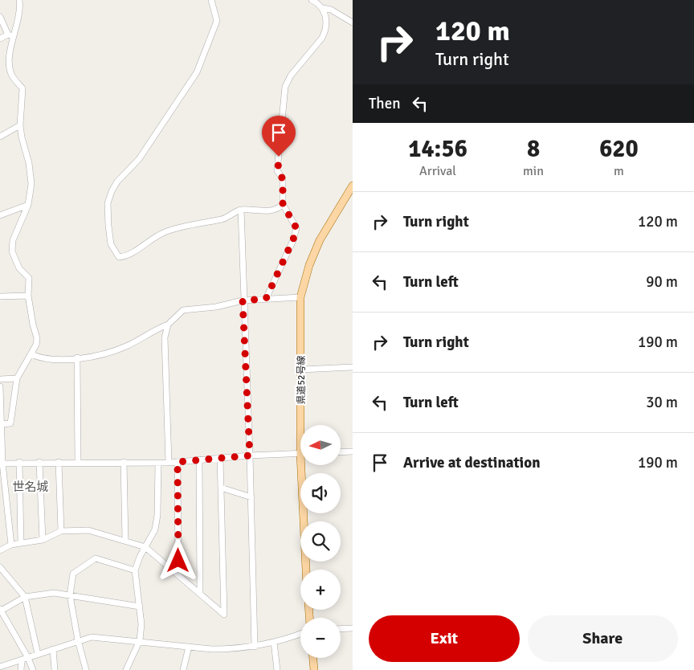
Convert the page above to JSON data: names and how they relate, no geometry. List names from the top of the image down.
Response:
{
  "streets": {
    "main road": ["県道52号線"]
  },
  "districts": ["世名城"],
  "north": "left",
  "page": {
    "turn": ["120 m", "Turn right"],
    "then": "Then",
    "eta": [
      "14:56",
      "Arrival",
      "8",
      "min",
      "620",
      "m"
    ],
    "list": [
      {
        "name": "Turn right",
        "value": "120 m"
      },
      {
        "name": "Turn left",
        "value": "90 m"
      },
      {
        "name": "Turn right",
        "value": "190 m"
      },
      {
        "name": "Turn left",
        "value": "30 m"
      },
      {
        "name": "Arrive at destination",
        "value": "190 m"
      }
    ],
    "map_buttons": ["+", "−"],
    "buttons": ["Exit", "Share"]
  }
}
